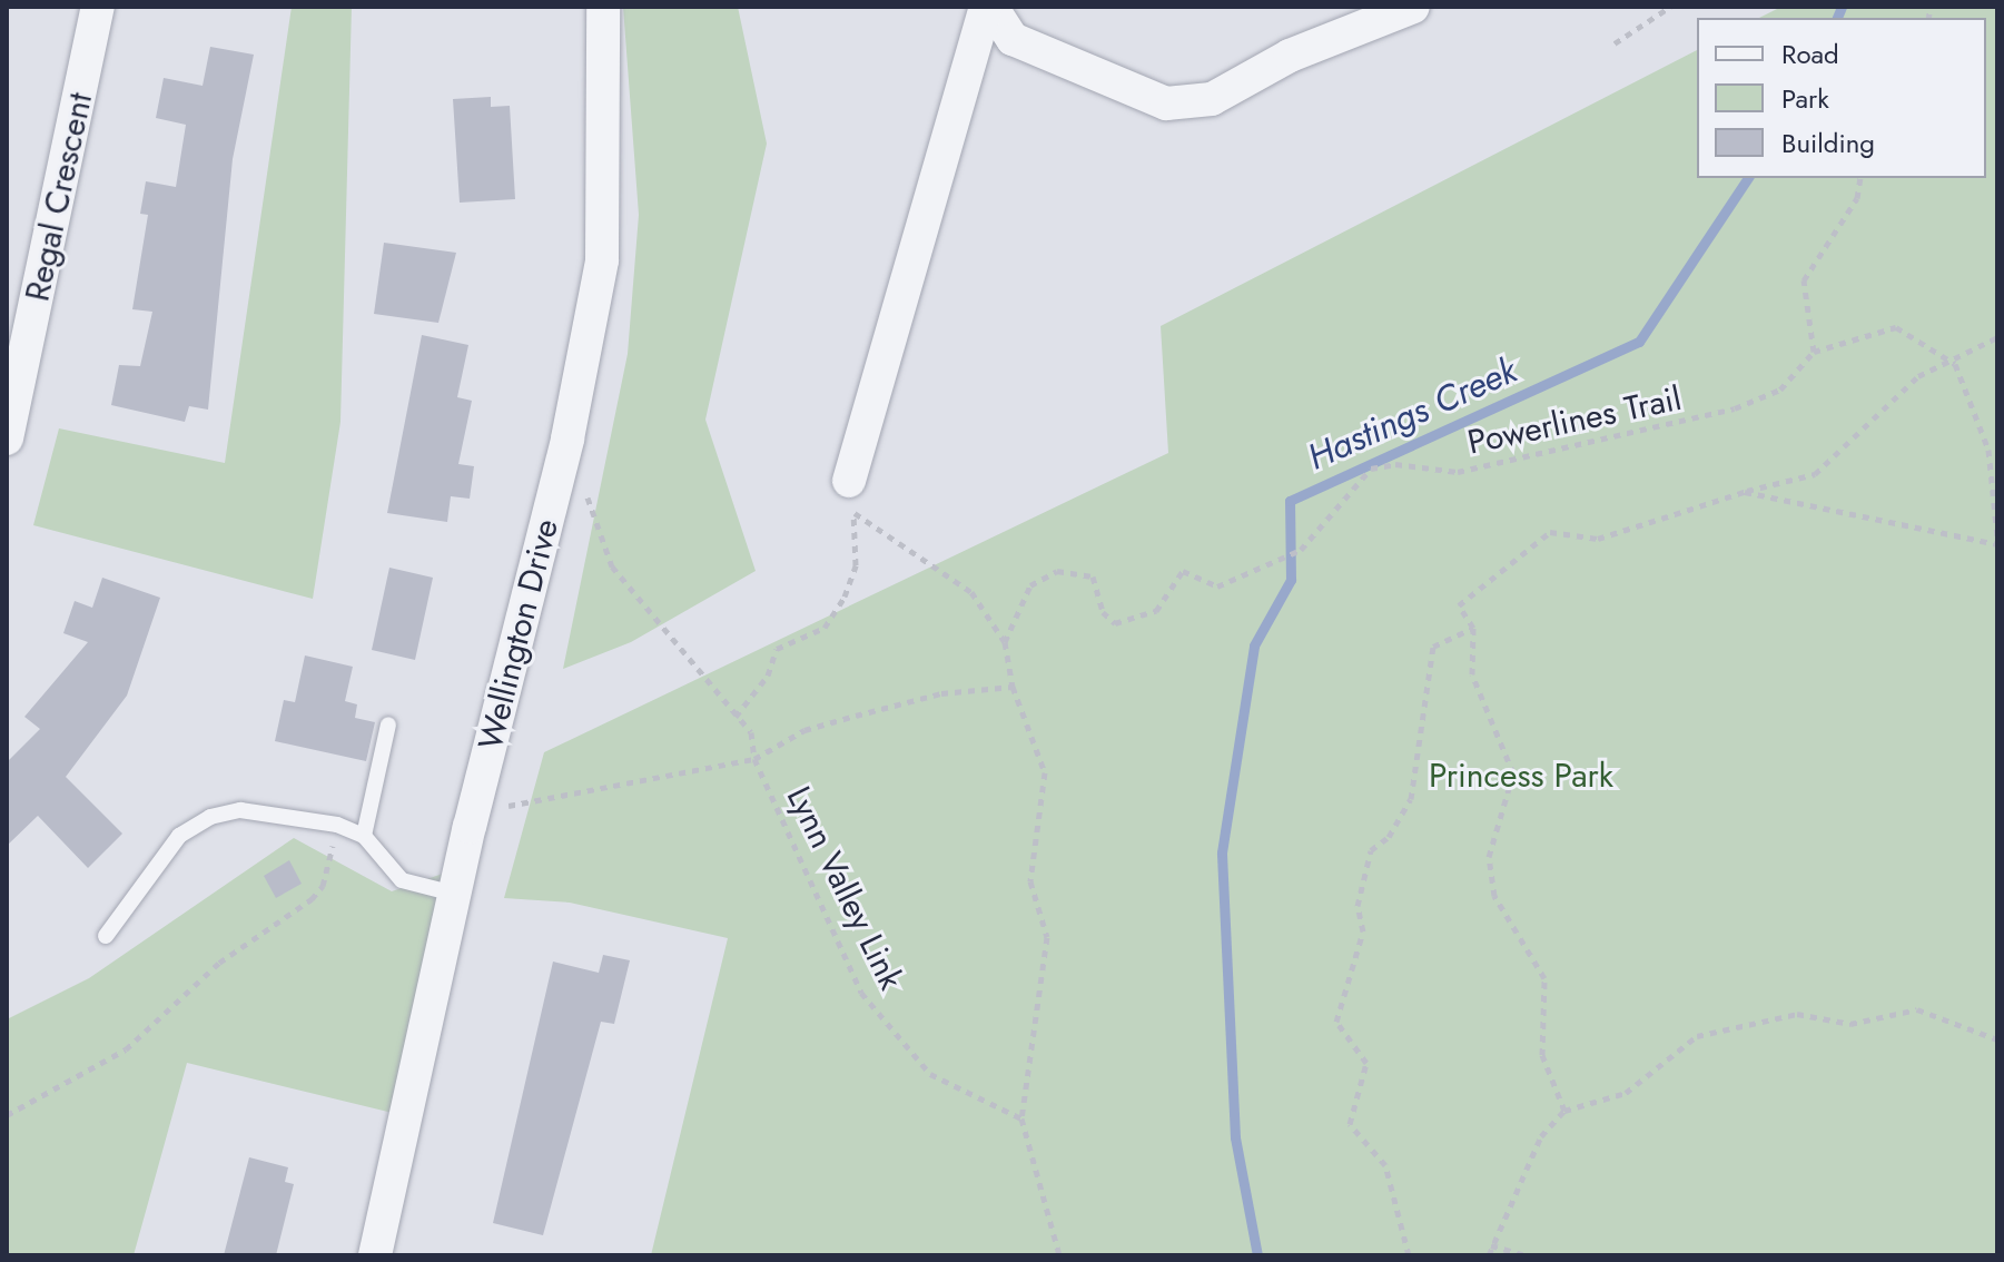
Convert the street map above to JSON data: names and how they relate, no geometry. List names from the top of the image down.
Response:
{
  "streets": {
    "street": ["Regal Crescent", "Wellington Drive"],
    "path": ["Powerlines Trail", "Lynn Valley Link"]
  },
  "crossings": [
    ["Wellington Drive", "Lynn Valley Link"]
  ],
  "water": ["Hastings Creek"],
  "parks": ["Princess Park"],
  "legend": ["Road", "Park", "Building"]
}
